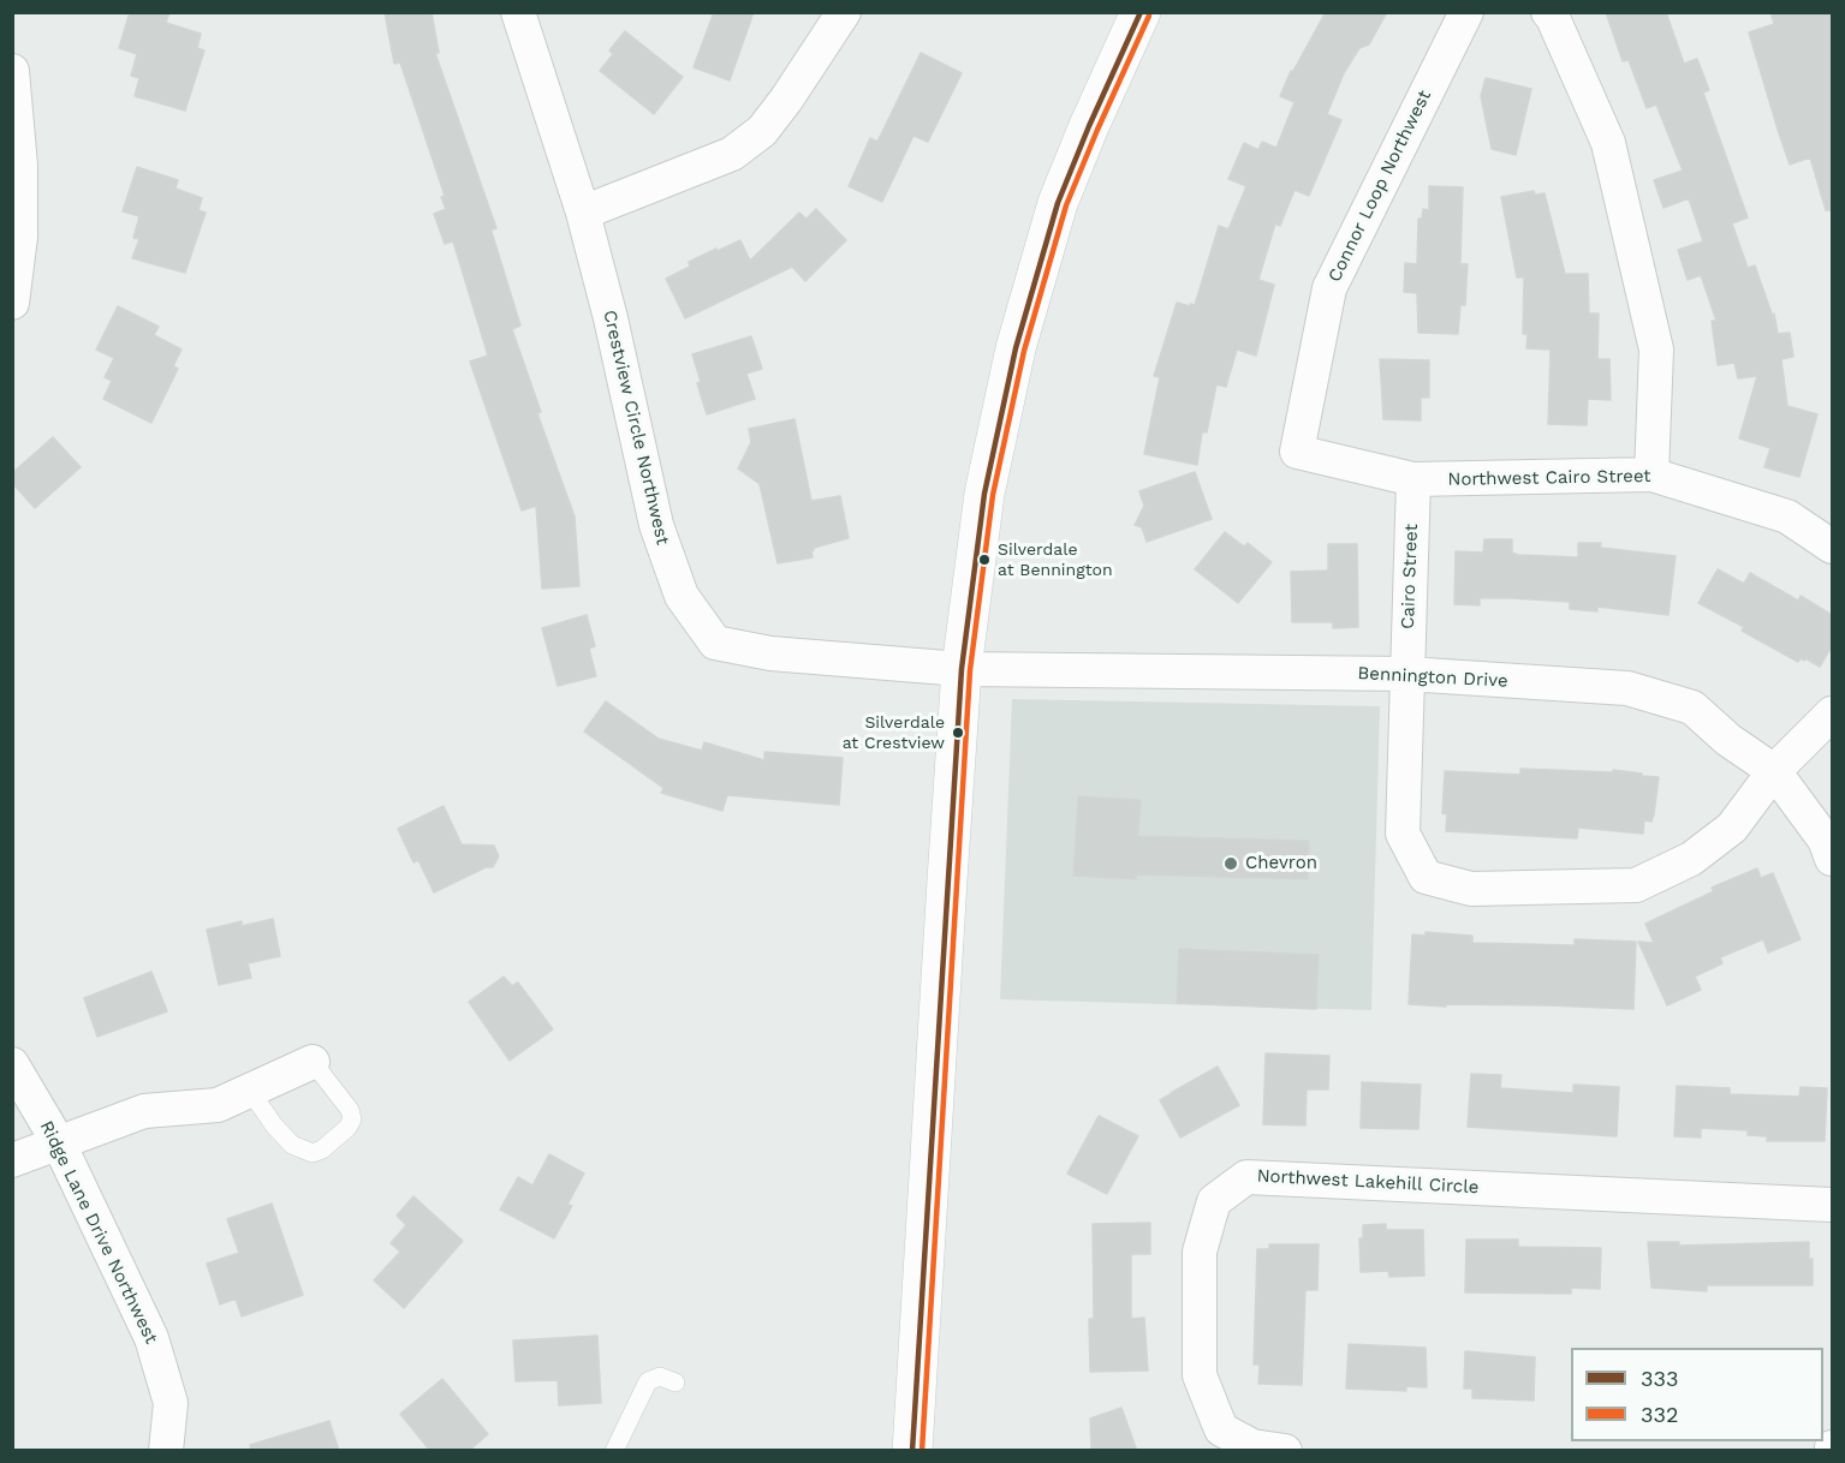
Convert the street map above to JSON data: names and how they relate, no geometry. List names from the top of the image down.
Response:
{
  "streets": {
    "street": [
      "Connor Loop Northwest",
      "Crestview Circle Northwest",
      "Northwest Cairo Street",
      "Cairo Street",
      "Bennington Drive",
      "Northwest Lakehill Circle",
      "Ridge Lane Drive Northwest"
    ]
  },
  "crossings": [
    ["Connor Loop Northwest", "Northwest Cairo Street"],
    ["Crestview Circle Northwest", "Bennington Drive"],
    ["Northwest Cairo Street", "Cairo Street"],
    ["Cairo Street", "Bennington Drive"]
  ],
  "places": ["Silverdale at Bennington", "Silverdale at Crestview", "Chevron"],
  "lines": ["transit line 333", "transit line 332"],
  "legend": ["333", "332"]
}
